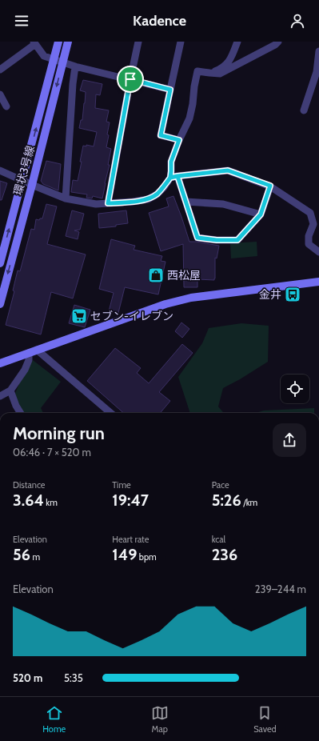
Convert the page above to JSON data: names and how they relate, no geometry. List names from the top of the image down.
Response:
{
  "streets": {
    "street": ["環状3号線"]
  },
  "places": {
    "shop": ["西松屋"],
    "bus stop": ["金井"],
    "supermarket": ["セブン-イレブン"]
  },
  "page": {
    "header": "Kadence",
    "heading": ["Morning run", "06:46 · 7 × 520 m"],
    "stats": [
      ["Distance", "3.64 km"],
      ["Time", "19:47"],
      ["Pace", "5:26 /km"],
      ["Elevation", "56 m"],
      ["Heart rate", "149 bpm"],
      ["kcal", "236"]
    ],
    "chart": ["Elevation", "239–244 m"],
    "list": [
      {
        "name": "520 m",
        "note": "5:35"
      }
    ],
    "tabs": ["Home", "Map", "Saved"]
  }
}
